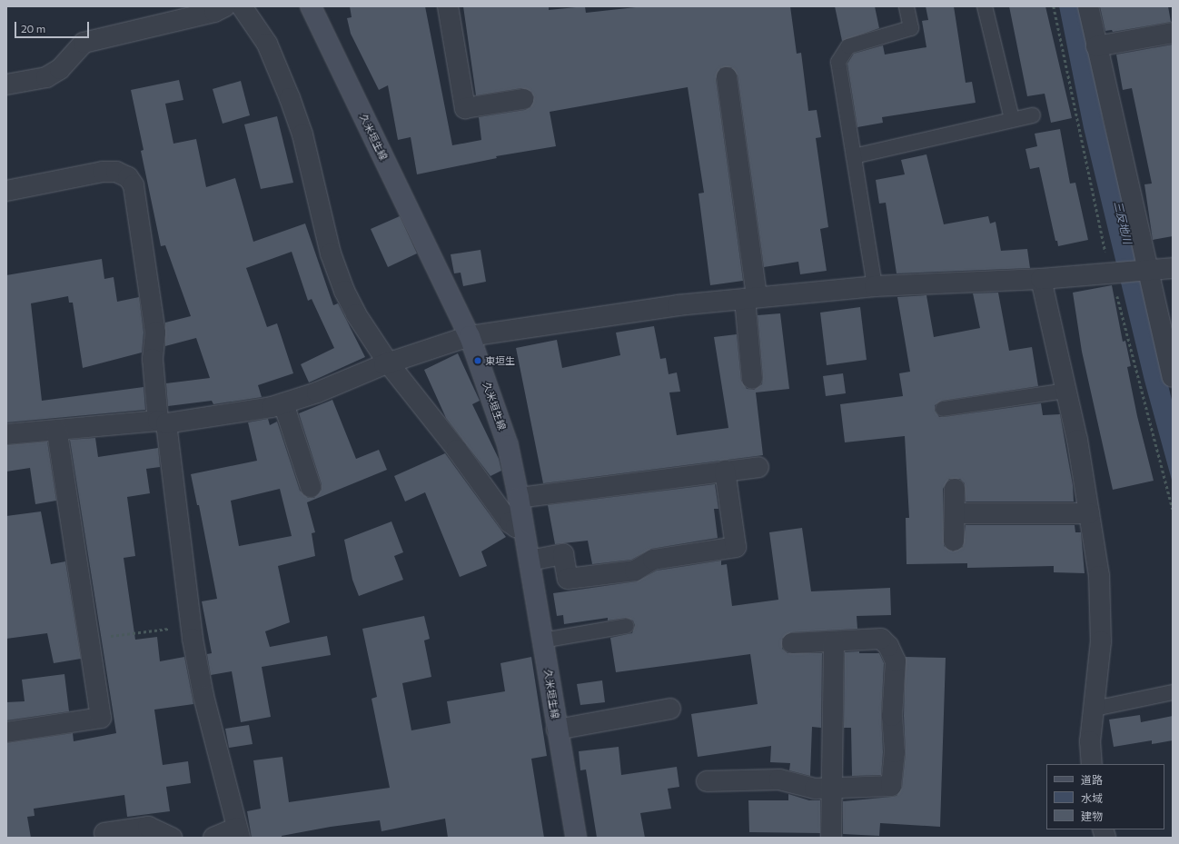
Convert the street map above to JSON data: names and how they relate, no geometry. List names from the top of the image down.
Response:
{
  "streets": {
    "main road": ["久米垣生線"]
  },
  "water": ["三反地川"],
  "places": ["東垣生"],
  "legend": ["道路", "水域", "建物"],
  "scale_bar": "20 m"
}
